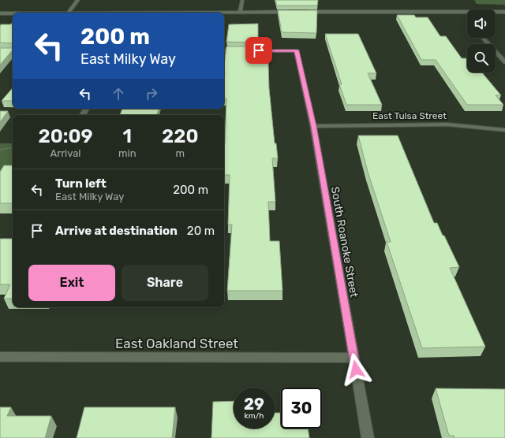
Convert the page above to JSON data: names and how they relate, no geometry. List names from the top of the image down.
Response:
{
  "streets": {
    "street": ["East Tulsa Street", "South Roanoke Street", "East Oakland Street"]
  },
  "crossings": [
    ["East Tulsa Street", "South Roanoke Street"],
    ["South Roanoke Street", "East Oakland Street"]
  ],
  "page": {
    "turn": ["200 m", "East Milky Way"],
    "eta": [
      "20:09",
      "Arrival",
      "1",
      "min",
      "220",
      "m"
    ],
    "list": [
      {
        "name": "Turn left",
        "note": "East Milky Way",
        "value": "200 m"
      },
      {
        "name": "Arrive at destination",
        "value": "20 m"
      }
    ],
    "buttons": ["Exit", "Share"],
    "speed": "29 km/h",
    "limit": "30"
  }
}
